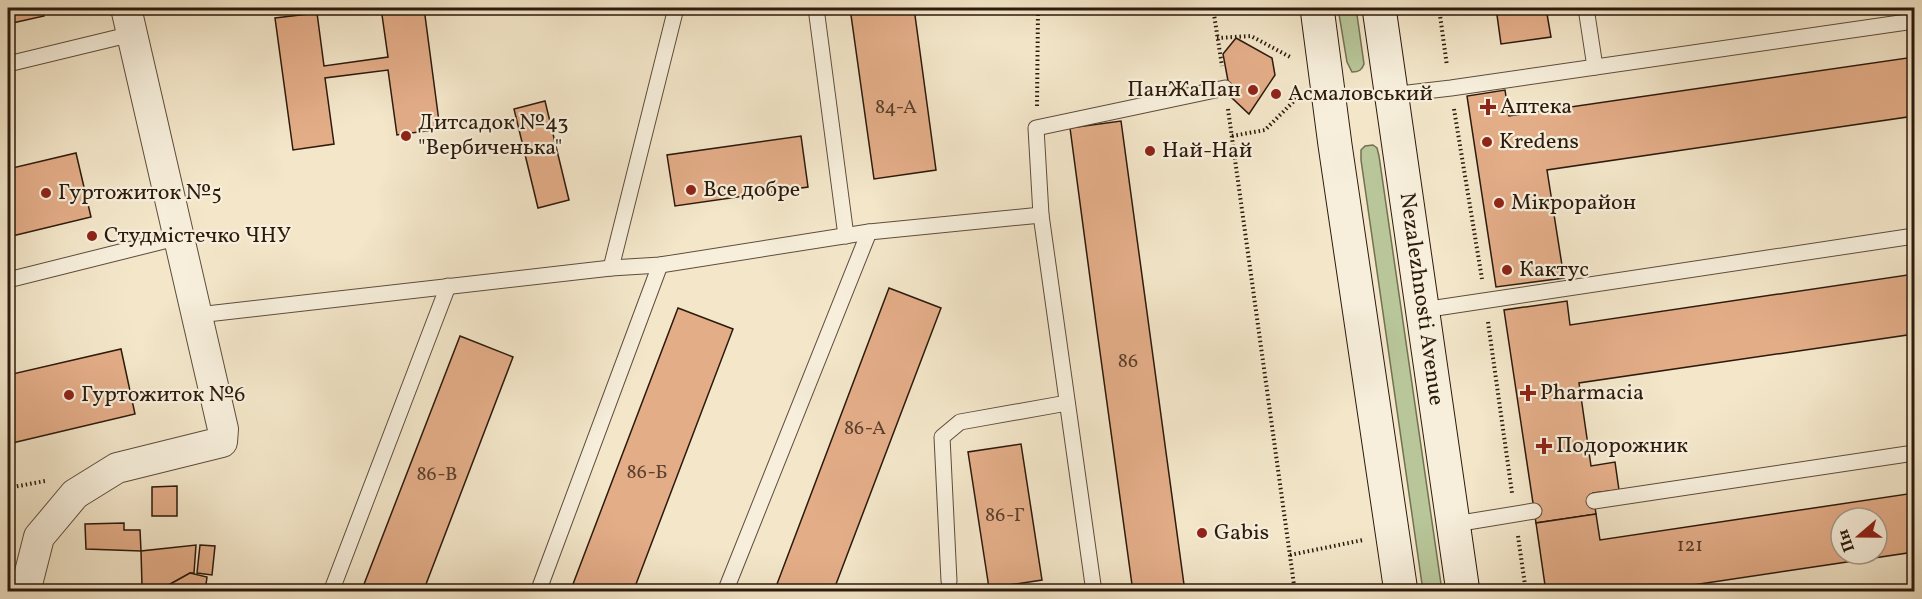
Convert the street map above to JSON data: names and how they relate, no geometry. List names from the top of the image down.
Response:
{
  "streets": {
    "main road": ["Nezalezhnosti Avenue"]
  },
  "places": {
    "other": [
      "ПанЖаПан",
      "Асмаловський",
      "Дитсадок №43 \"Вербиченька\"",
      "Kredens",
      "Най-Най",
      "Все добре",
      "Гуртожиток №5",
      "Мікрорайон",
      "Студмістечко ЧНУ",
      "Кактус",
      "Гуртожиток №6",
      "Gabis"
    ],
    "health": ["Аптека", "Pharmacia", "Подорожник"]
  },
  "house_numbers": [
    "84-А",
    "86",
    "86-А",
    "86-Б",
    "86-В",
    "86-Г",
    "121"
  ],
  "north": "left"
}
